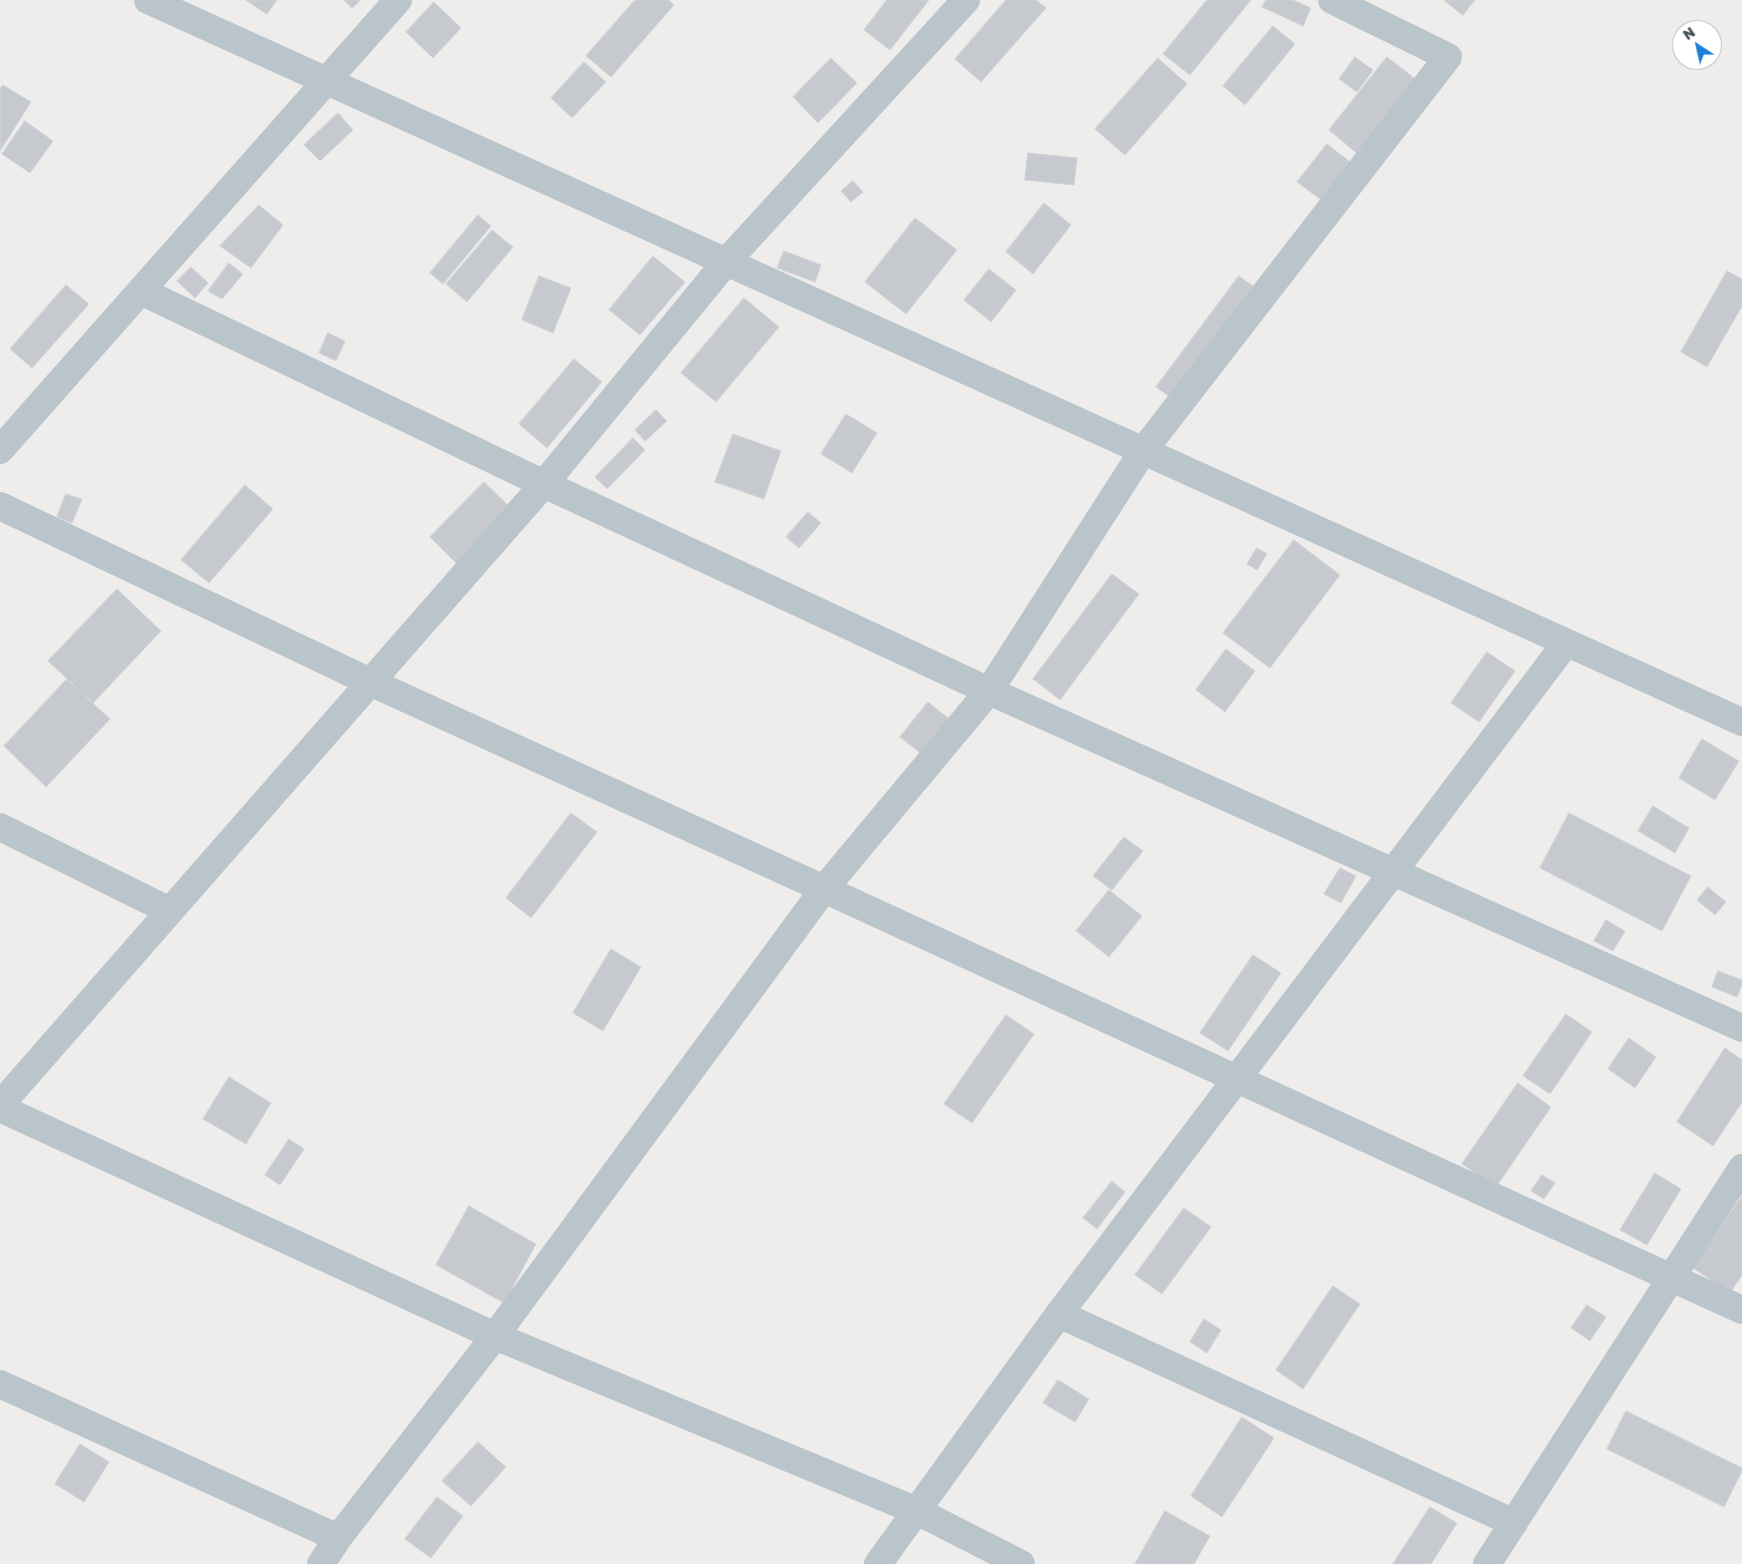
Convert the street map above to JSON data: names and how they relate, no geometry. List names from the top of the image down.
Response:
{
  "north": "top left"
}
